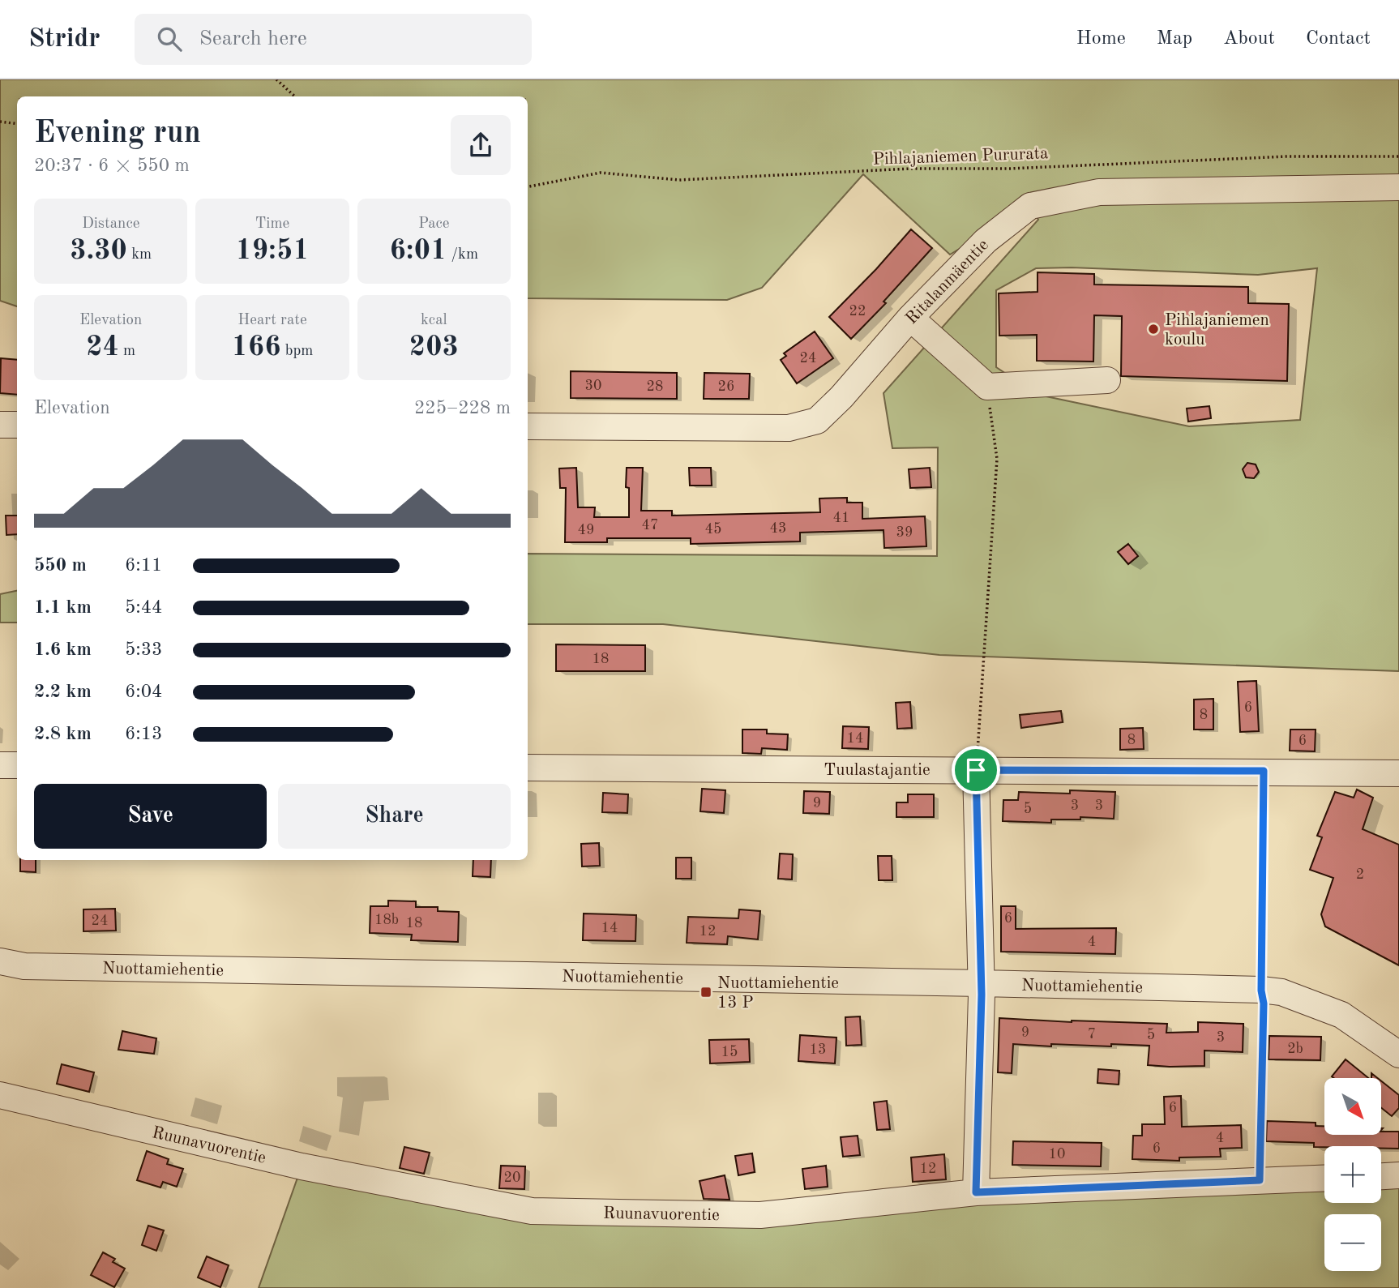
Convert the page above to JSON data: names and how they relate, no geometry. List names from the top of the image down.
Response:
{
  "streets": {
    "street": [
      "Ritalanmäentie",
      "Tuulastajantie",
      "Nuottamiehentie",
      "Ruunavuorentie"
    ],
    "path": ["Pihlajaniemen Pururata"]
  },
  "places": {
    "other": ["Pihlajaniemen koulu"],
    "transit": ["Nuottamiehentie 13 P"]
  },
  "house_numbers": [
    "22",
    "24",
    "30",
    "28",
    "26",
    "41",
    "47",
    "43",
    "45",
    "49",
    "39",
    "18",
    "6",
    "8",
    "14",
    "8",
    "6",
    "9",
    "3",
    "3",
    "5",
    "2",
    "6",
    "18b",
    "24",
    "18",
    "14",
    "12",
    "4",
    "9",
    "7",
    "5",
    "3",
    "2b",
    "13",
    "15",
    "6",
    "4",
    "6",
    "10",
    "12",
    "20"
  ],
  "north": "bottom right",
  "page": {
    "header": "Stridr",
    "search": "Search here",
    "nav": [
      "Home",
      "Map",
      "About",
      "Contact"
    ],
    "heading": ["Evening run", "20:37 · 6 × 550 m"],
    "stats": [
      ["Distance", "3.30 km"],
      ["Time", "19:51"],
      ["Pace", "6:01 /km"],
      ["Elevation", "24 m"],
      ["Heart rate", "166 bpm"],
      ["kcal", "203"]
    ],
    "chart": ["Elevation", "225–228 m"],
    "list": [
      {
        "name": "550 m",
        "note": "6:11"
      },
      {
        "name": "1.1 km",
        "note": "5:44"
      },
      {
        "name": "1.6 km",
        "note": "5:33"
      },
      {
        "name": "2.2 km",
        "note": "6:04"
      },
      {
        "name": "2.8 km",
        "note": "6:13"
      }
    ],
    "buttons": ["Save", "Share"],
    "map_buttons": ["+", "−"]
  }
}
